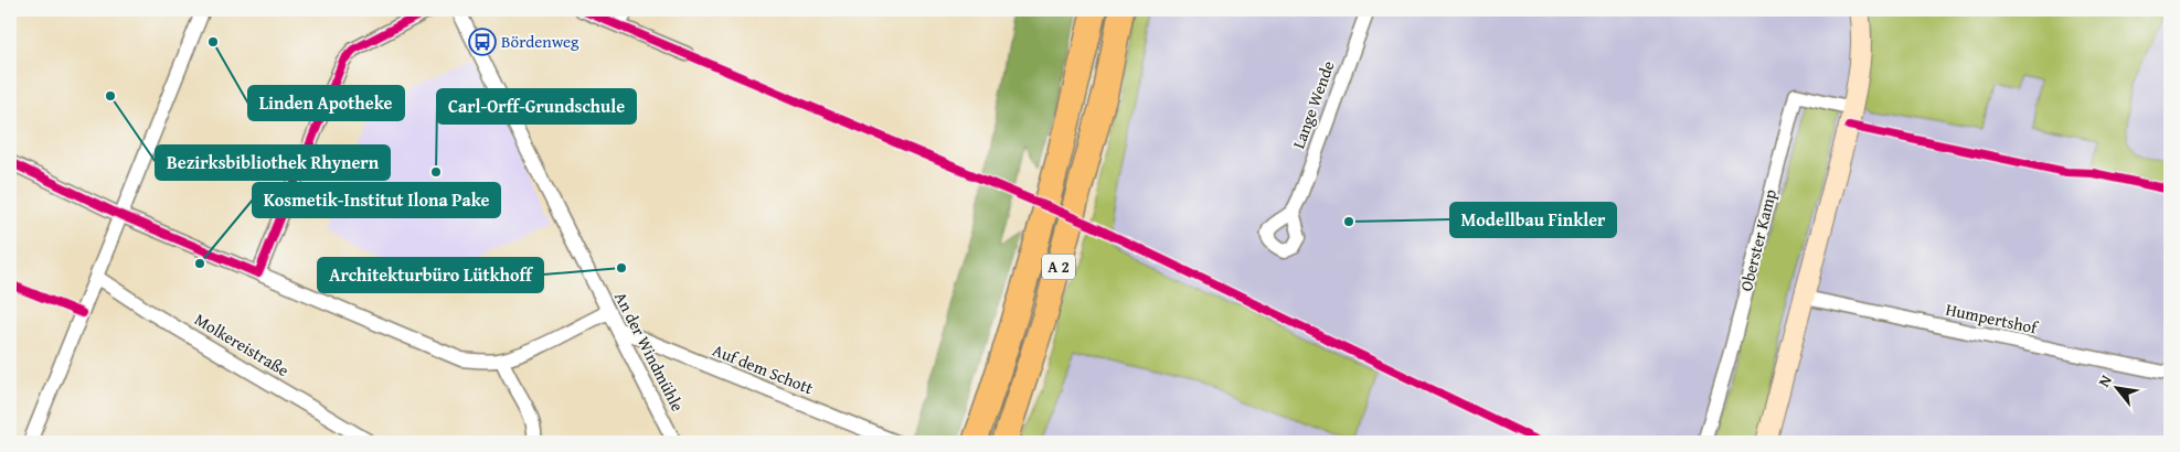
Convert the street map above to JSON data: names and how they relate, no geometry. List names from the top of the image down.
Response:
{
  "streets": {
    "highway": ["A 2"],
    "street": [
      "Lange Wende",
      "Oberster Kamp",
      "Humpertshof",
      "Molkereistraße",
      "An der Windmühle",
      "Auf dem Schott"
    ]
  },
  "crossings": [
    ["An der Windmühle", "Auf dem Schott"]
  ],
  "places": {
    "other": [
      "Linden Apotheke",
      "Bezirksbibliothek Rhynern",
      "Carl-Orff-Grundschule",
      "Modellbau Finkler",
      "Kosmetik-Institut Ilona Pake",
      "Architekturbüro Lütkhoff"
    ],
    "bus stop": ["Bördenweg"]
  },
  "north": "top left"
}
